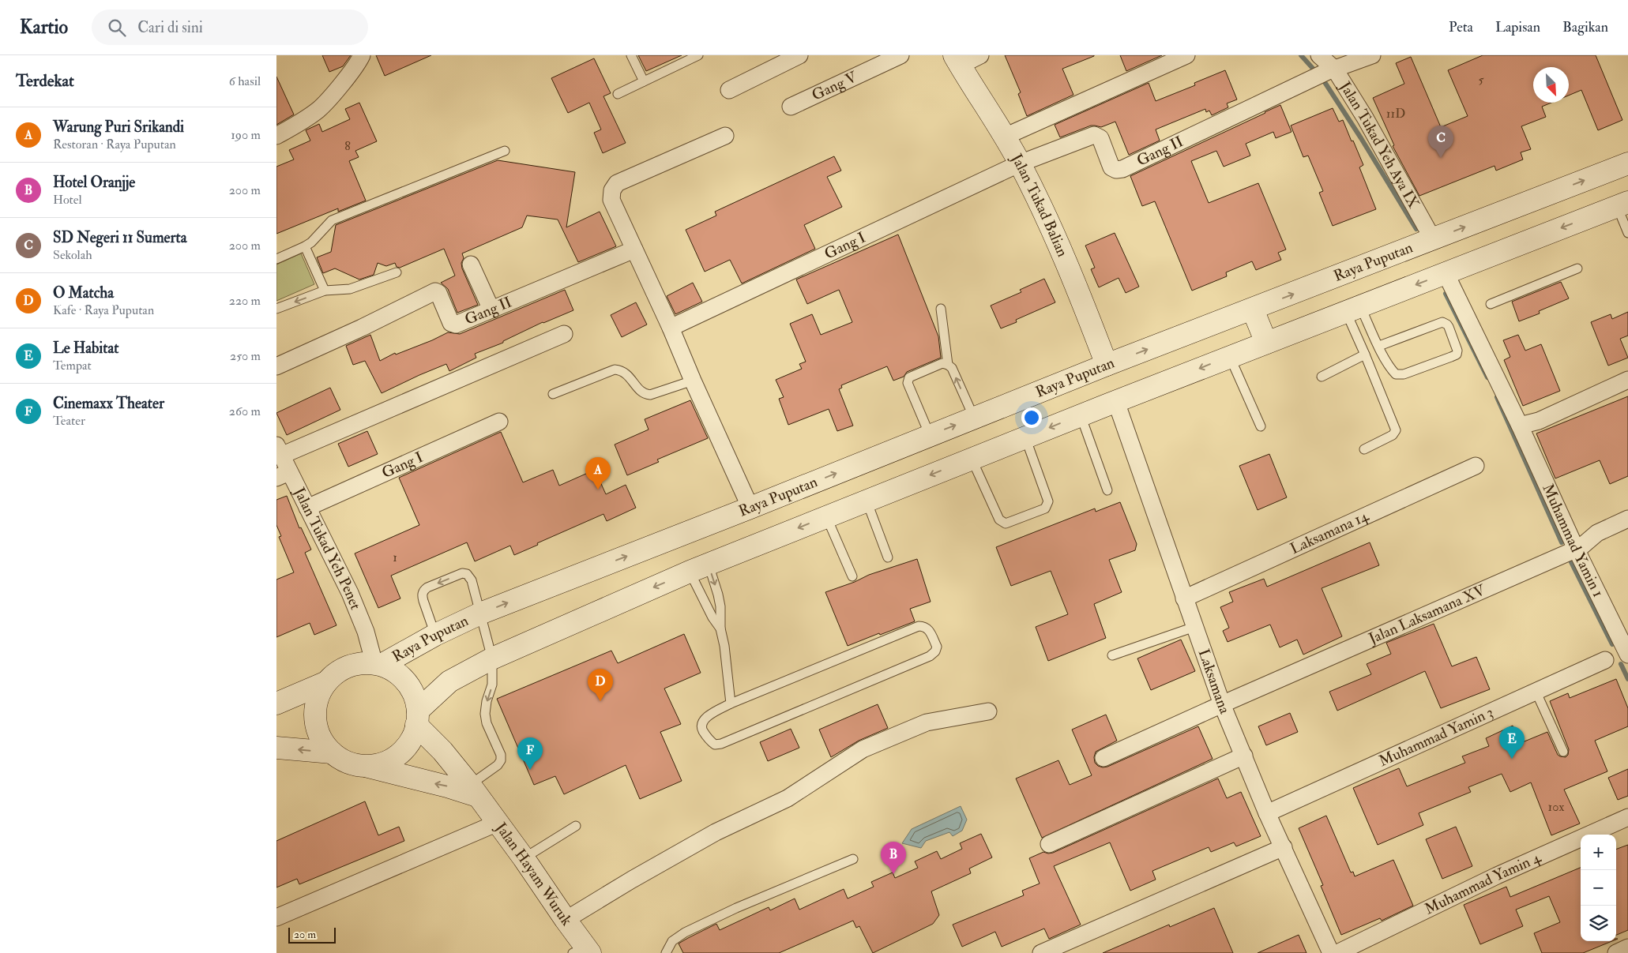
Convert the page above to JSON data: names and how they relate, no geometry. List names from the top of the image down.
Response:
{
  "streets": {
    "main road": ["Jalan Tukad Balian", "Raya Puputan", "Jalan Hayam Wuruk"],
    "street": [
      "Gang V",
      "Jalan Tukad Yeh Aya IX",
      "Gang II",
      "Gang I",
      "Laksamana 14",
      "Muhammad Yamin 1",
      "Jalan Tukad Yeh Penet",
      "Jalan Laksamana XV",
      "Laksamana",
      "Muhammad Yamin 3",
      "Muhammad Yamin 4"
    ]
  },
  "crossings": [
    ["Jalan Tukad Yeh Aya IX", "Gang II"],
    ["Jalan Tukad Yeh Aya IX", "Raya Puputan"],
    ["Gang II", "Jalan Tukad Balian"],
    ["Gang II", "Gang I"],
    ["Jalan Tukad Balian", "Gang I"],
    ["Jalan Tukad Balian", "Raya Puputan"],
    ["Gang I", "Jalan Tukad Yeh Penet"],
    ["Raya Puputan", "Jalan Tukad Yeh Penet"],
    ["Raya Puputan", "Jalan Hayam Wuruk"],
    ["Laksamana 14", "Laksamana"],
    ["Muhammad Yamin 1", "Jalan Laksamana XV"],
    ["Jalan Tukad Yeh Penet", "Jalan Hayam Wuruk"],
    ["Jalan Laksamana XV", "Laksamana"],
    ["Laksamana", "Muhammad Yamin 3"]
  ],
  "house_numbers": [
    "5",
    "11D",
    "8",
    "1",
    "10x"
  ],
  "scale_bar": "20 m",
  "north": "bottom right",
  "page": {
    "header": "Kartio",
    "search": "Cari di sini",
    "nav": ["Peta", "Lapisan", "Bagikan"],
    "heading": ["Terdekat", "6 hasil"],
    "list": [
      {
        "mark": "A",
        "name": "Warung Puri Srikandi",
        "note": "Restoran · Raya Puputan",
        "value": "190 m"
      },
      {
        "mark": "B",
        "name": "Hotel Oranjje",
        "note": "Hotel",
        "value": "200 m"
      },
      {
        "mark": "C",
        "name": "SD Negeri 11 Sumerta",
        "note": "Sekolah",
        "value": "200 m"
      },
      {
        "mark": "D",
        "name": "O Matcha",
        "note": "Kafe · Raya Puputan",
        "value": "220 m"
      },
      {
        "mark": "E",
        "name": "Le Habitat",
        "note": "Tempat",
        "value": "250 m"
      },
      {
        "mark": "F",
        "name": "Cinemaxx Theater",
        "note": "Teater",
        "value": "260 m"
      }
    ],
    "pins": [
      "C",
      "A",
      "D",
      "E",
      "F",
      "B"
    ],
    "map_buttons": ["+", "−"],
    "scale": "20 m"
  }
}
